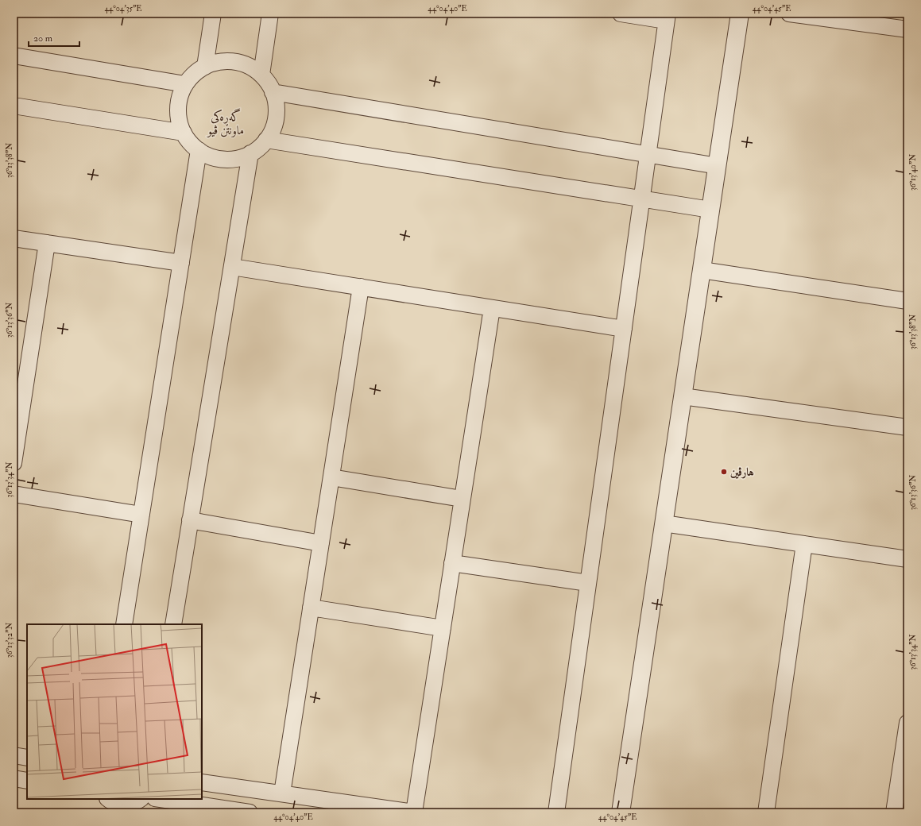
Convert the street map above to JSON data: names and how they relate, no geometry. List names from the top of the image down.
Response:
{
  "districts": ["گەڕەکی ماونتن ڤیو"],
  "places": ["هارڤين"],
  "scale_bar": "20 m",
  "coordinates": [
    "44°04'35\"E",
    "44°04'40\"E",
    "44°04'45\"E",
    "36°13'38\"N",
    "36°13'40\"N",
    "36°13'36\"N",
    "36°13'34\"N",
    "36°13'32\"N"
  ]
}
